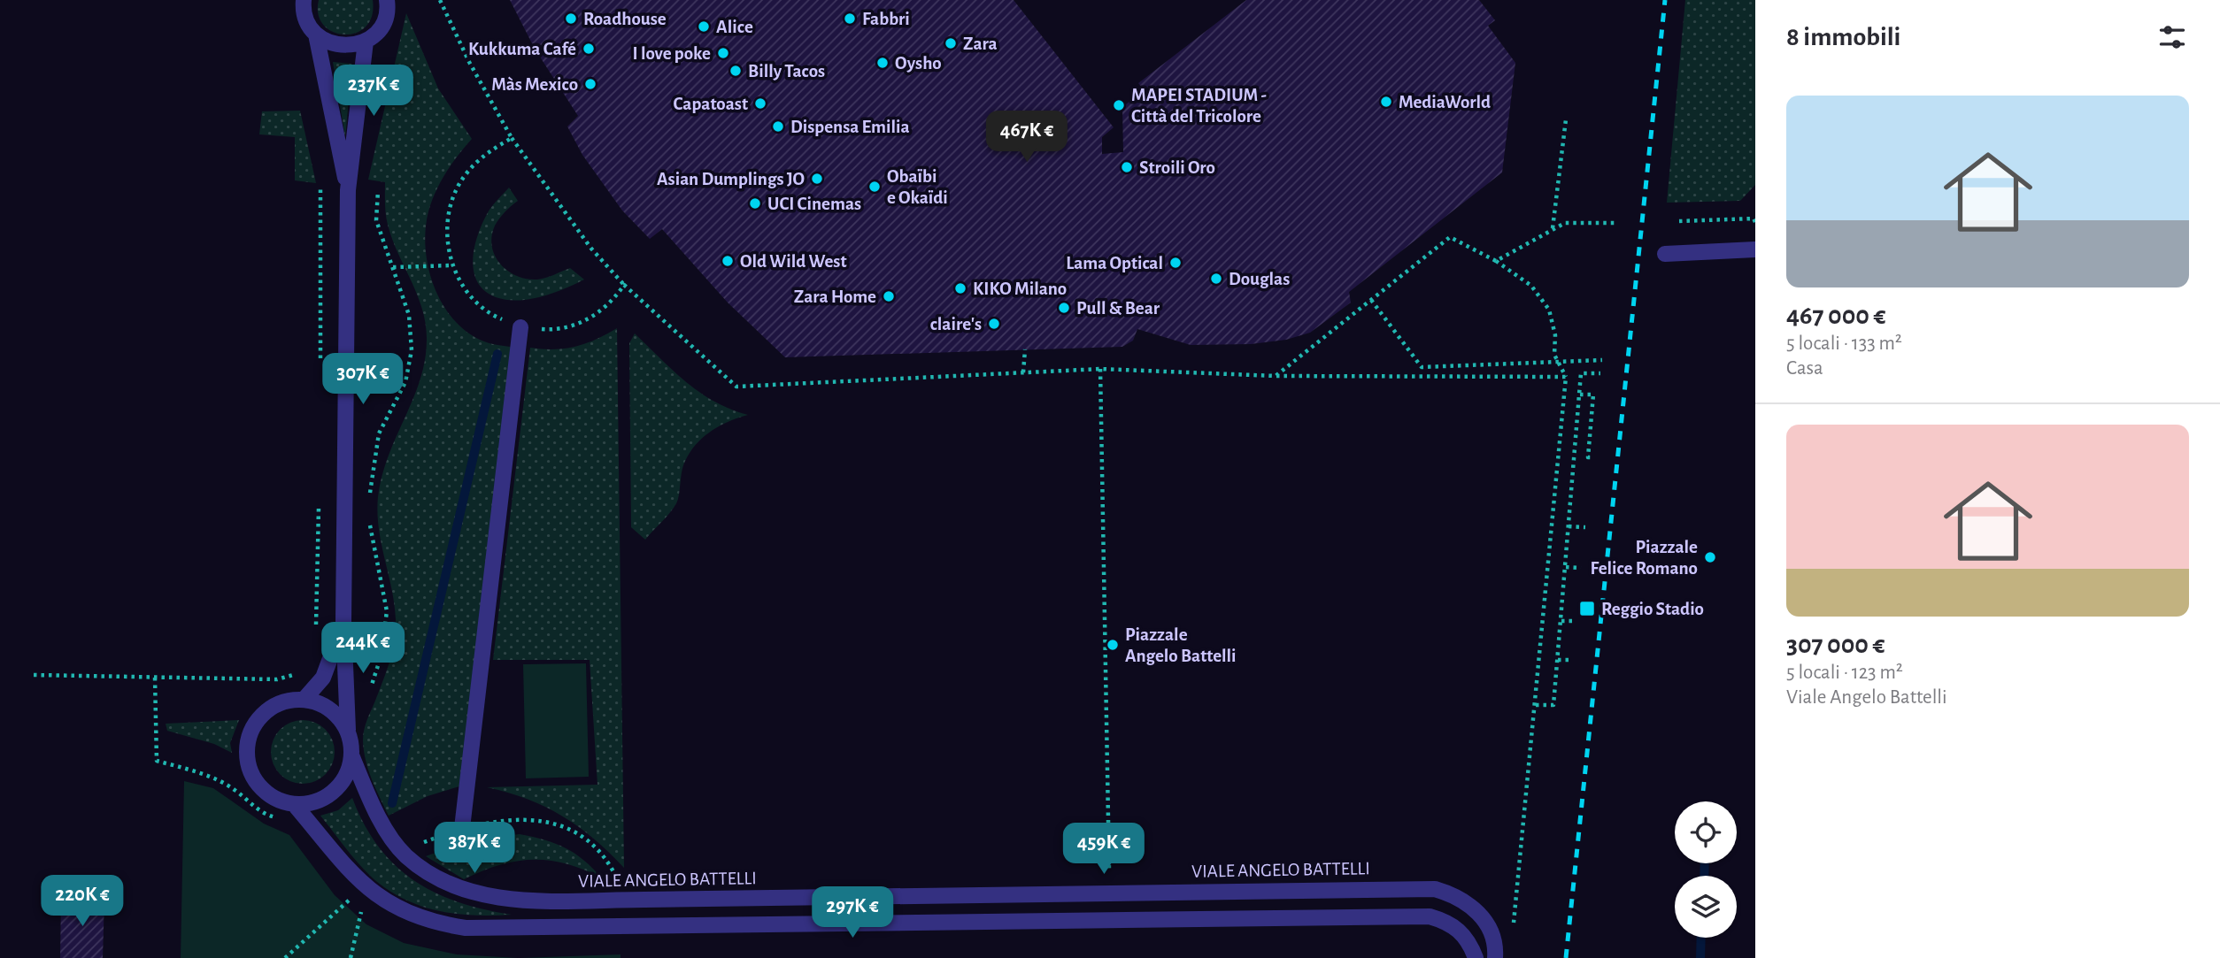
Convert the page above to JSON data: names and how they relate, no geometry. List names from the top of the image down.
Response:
{
  "streets": {
    "street": ["VIALE ANGELO BATTELLI"]
  },
  "places": {
    "other": [
      "Roadhouse",
      "Fabbri",
      "Alice",
      "Zara",
      "Kukkuma Café",
      "I love poke",
      "Oysho",
      "Billy Tacos",
      "Màs Mexico",
      "MediaWorld",
      "Capatoast",
      "MAPEI STADIUM - Città del Tricolore",
      "Dispensa Emilia",
      "Stroili Oro",
      "Asian Dumplings JO",
      "Obaïbi e Okaïdi",
      "UCI Cinemas",
      "Old Wild West",
      "Lama Optical",
      "Douglas",
      "KIKO Milano",
      "Zara Home",
      "Pull & Bear",
      "claire's",
      "Piazzale Felice Romano",
      "Piazzale Angelo Battelli"
    ],
    "transit": ["Reggio Stadio"]
  },
  "page": {
    "heading": "8 immobili",
    "price": [
      "237K €",
      "467K €",
      "307K €",
      "244K €",
      "387K €",
      "459K €",
      "220K €",
      "297K €"
    ],
    "list": [
      {
        "name": "467 000 €",
        "note": "5 locali · 133 m² · Casa"
      },
      {
        "name": "307 000 €",
        "note": "5 locali · 123 m² · Viale Angelo Battelli"
      }
    ]
  }
}
